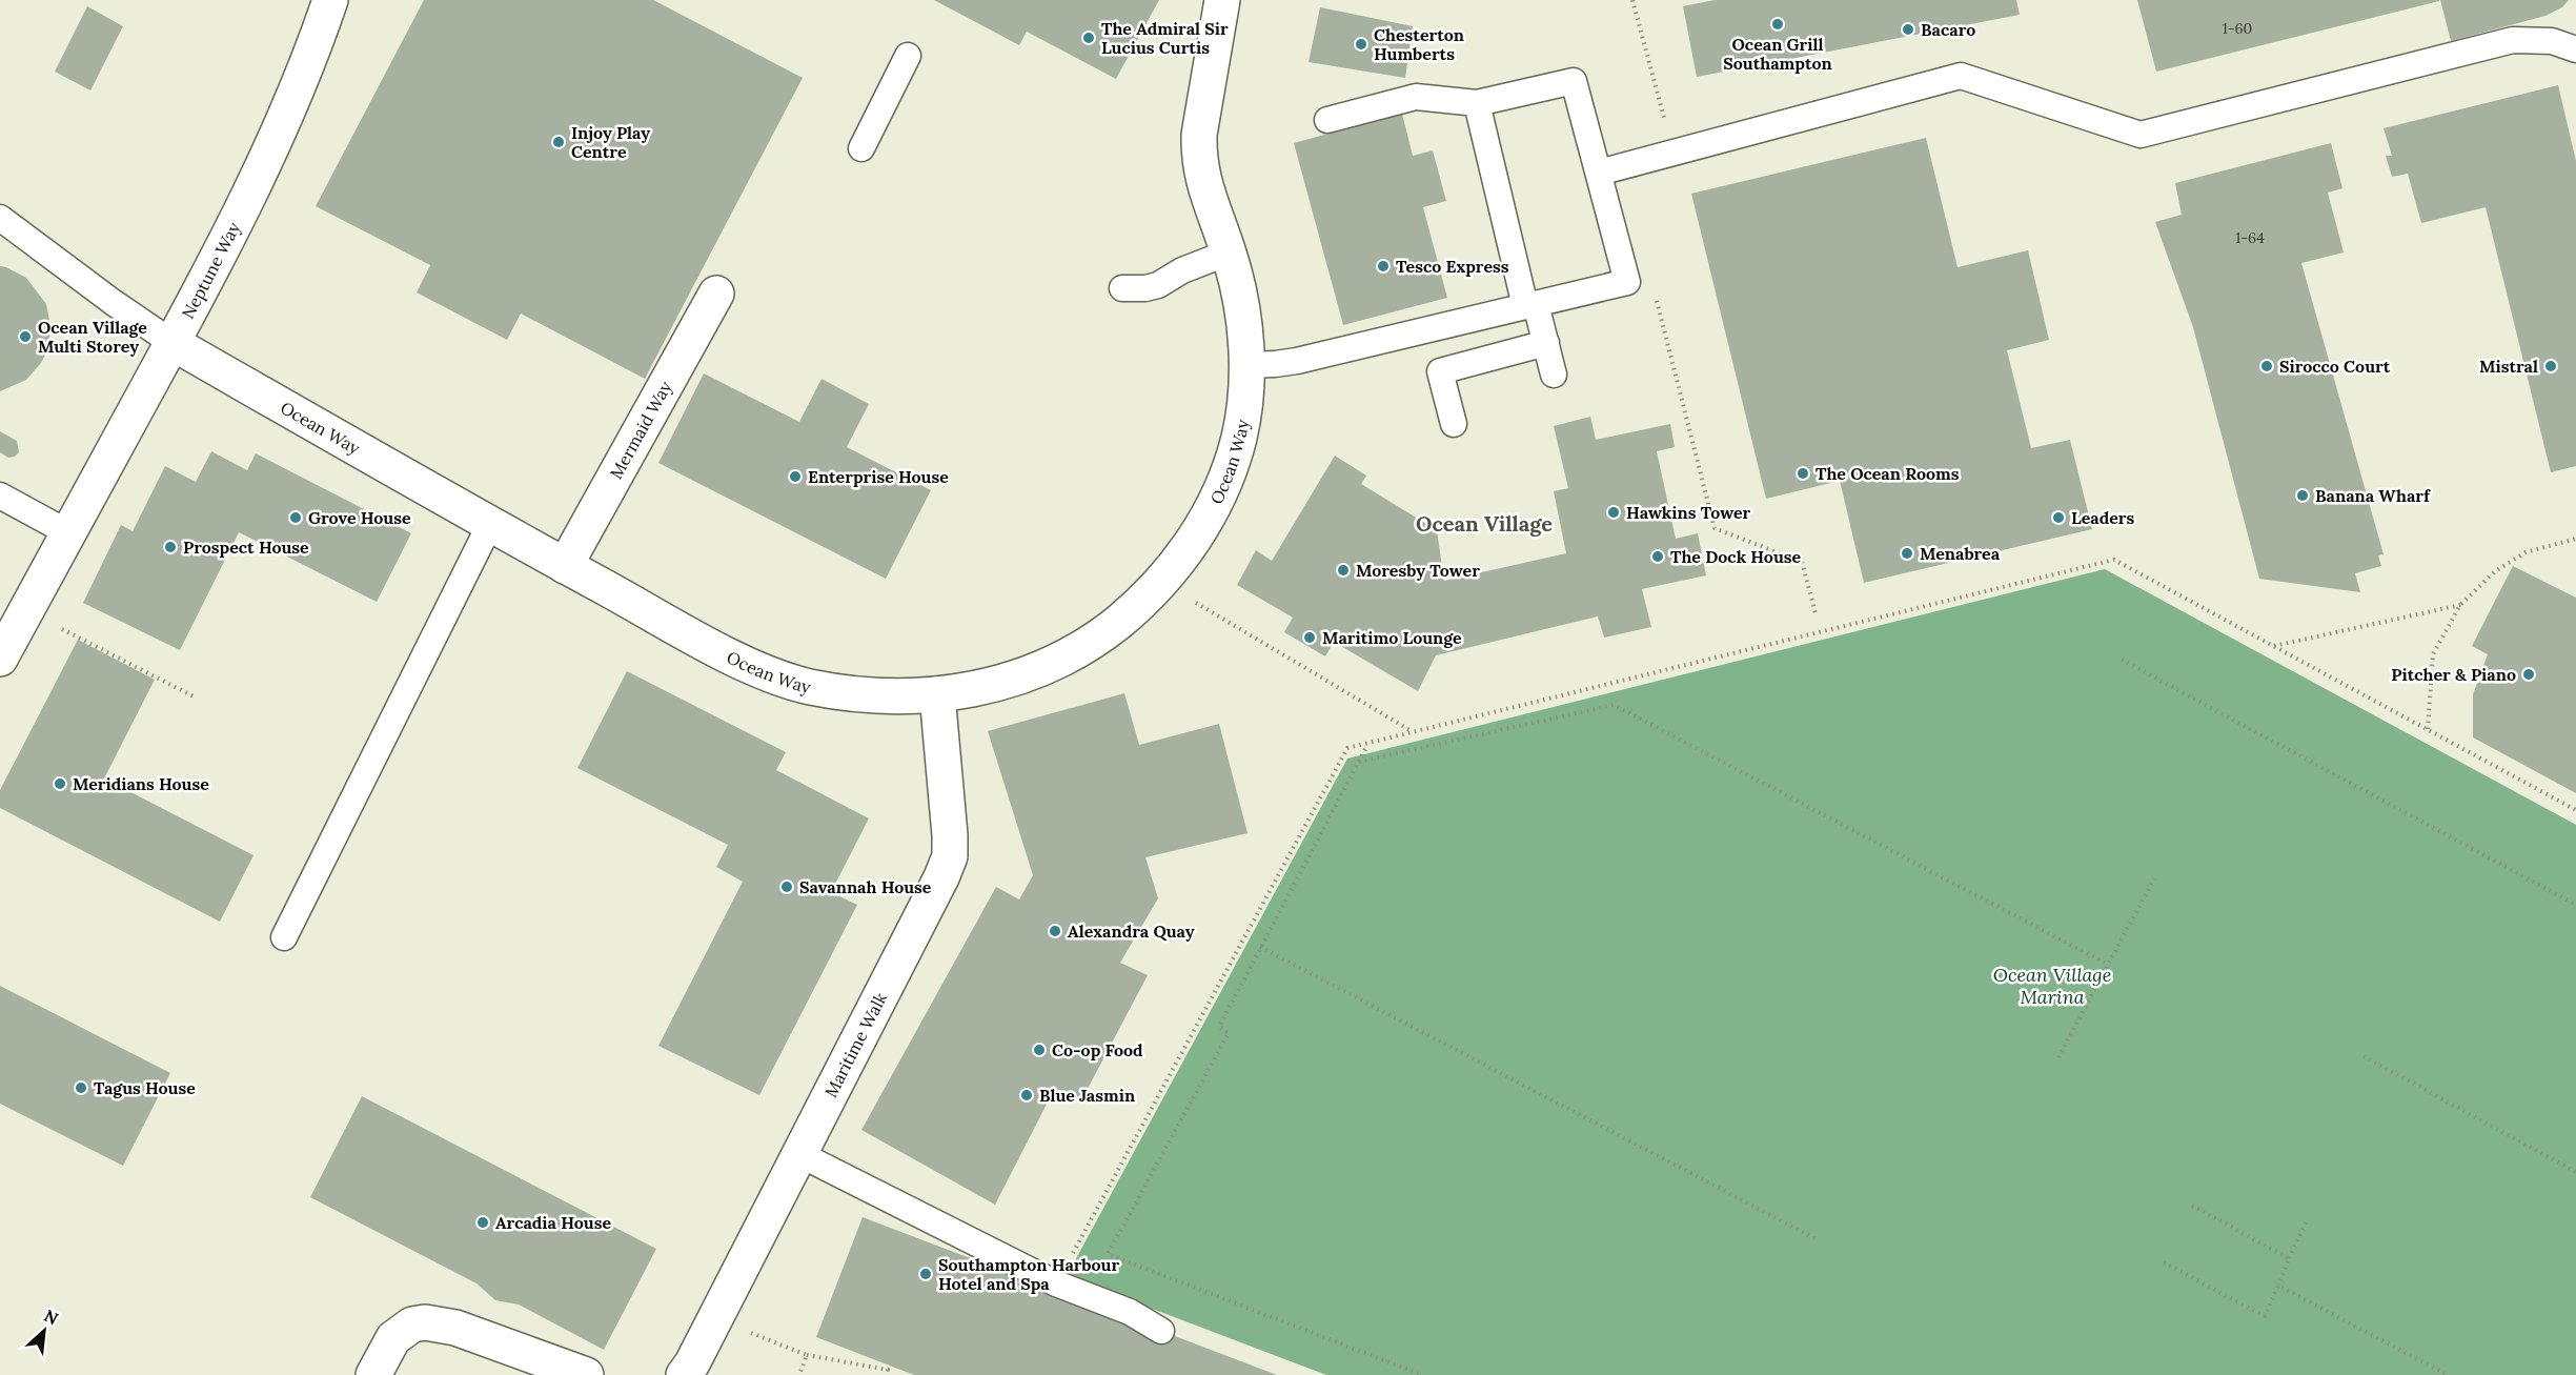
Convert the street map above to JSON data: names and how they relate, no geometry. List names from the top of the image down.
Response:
{
  "streets": {
    "street": [
      "Neptune Way",
      "Ocean Way",
      "Mermaid Way",
      "Maritime Walk"
    ]
  },
  "crossings": [
    ["Neptune Way", "Ocean Way"],
    ["Ocean Way", "Mermaid Way"],
    ["Ocean Way", "Maritime Walk"]
  ],
  "districts": ["Ocean Village"],
  "water": ["Ocean Village Marina"],
  "places": [
    "Ocean Grill Southampton",
    "Bacaro",
    "The Admiral Sir Lucius Curtis",
    "Chesterton Humberts",
    "Injoy Play Centre",
    "Tesco Express",
    "Ocean Village Multi Storey",
    "Sirocco Court",
    "Mistral",
    "The Ocean Rooms",
    "Enterprise House",
    "Banana Wharf",
    "Hawkins Tower",
    "Grove House",
    "Leaders",
    "Prospect House",
    "Menabrea",
    "The Dock House",
    "Moresby Tower",
    "Maritimo Lounge",
    "Pitcher & Piano",
    "Meridians House",
    "Savannah House",
    "Alexandra Quay",
    "Co-op Food",
    "Tagus House",
    "Blue Jasmin",
    "Arcadia House",
    "Southampton Harbour Hotel and Spa"
  ],
  "house_numbers": ["1-60", "1-64"],
  "north": "top right"
}
